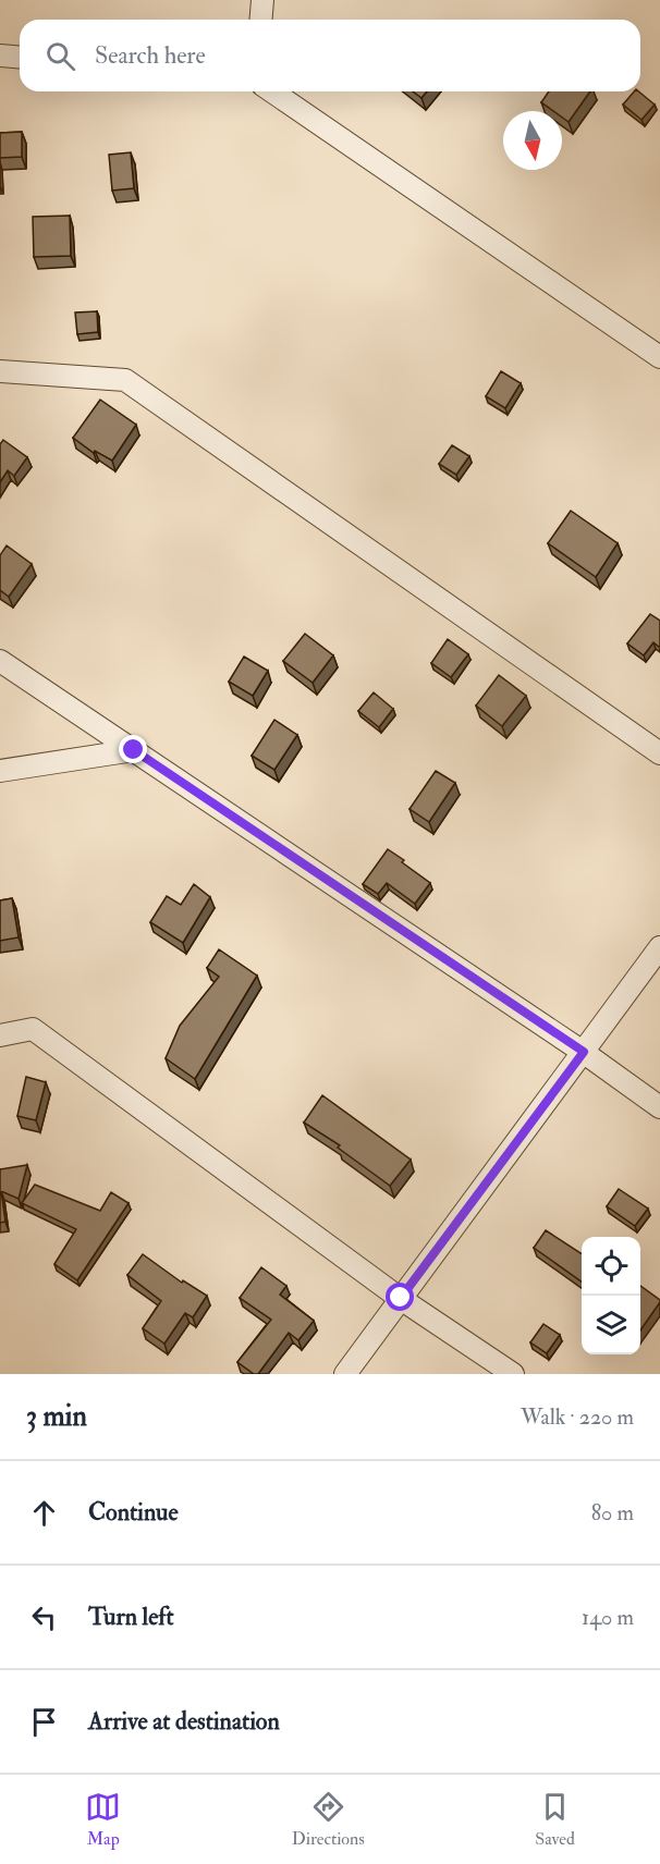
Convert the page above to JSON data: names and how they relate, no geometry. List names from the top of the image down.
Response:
{
  "north": "bottom",
  "page": {
    "search": "Search here",
    "heading": ["3 min", "Walk · 220 m"],
    "list": [
      ["Continue", "80 m"],
      ["Turn left", "140 m"],
      "Arrive at destination"
    ],
    "nav": ["Map", "Directions", "Saved"]
  }
}
